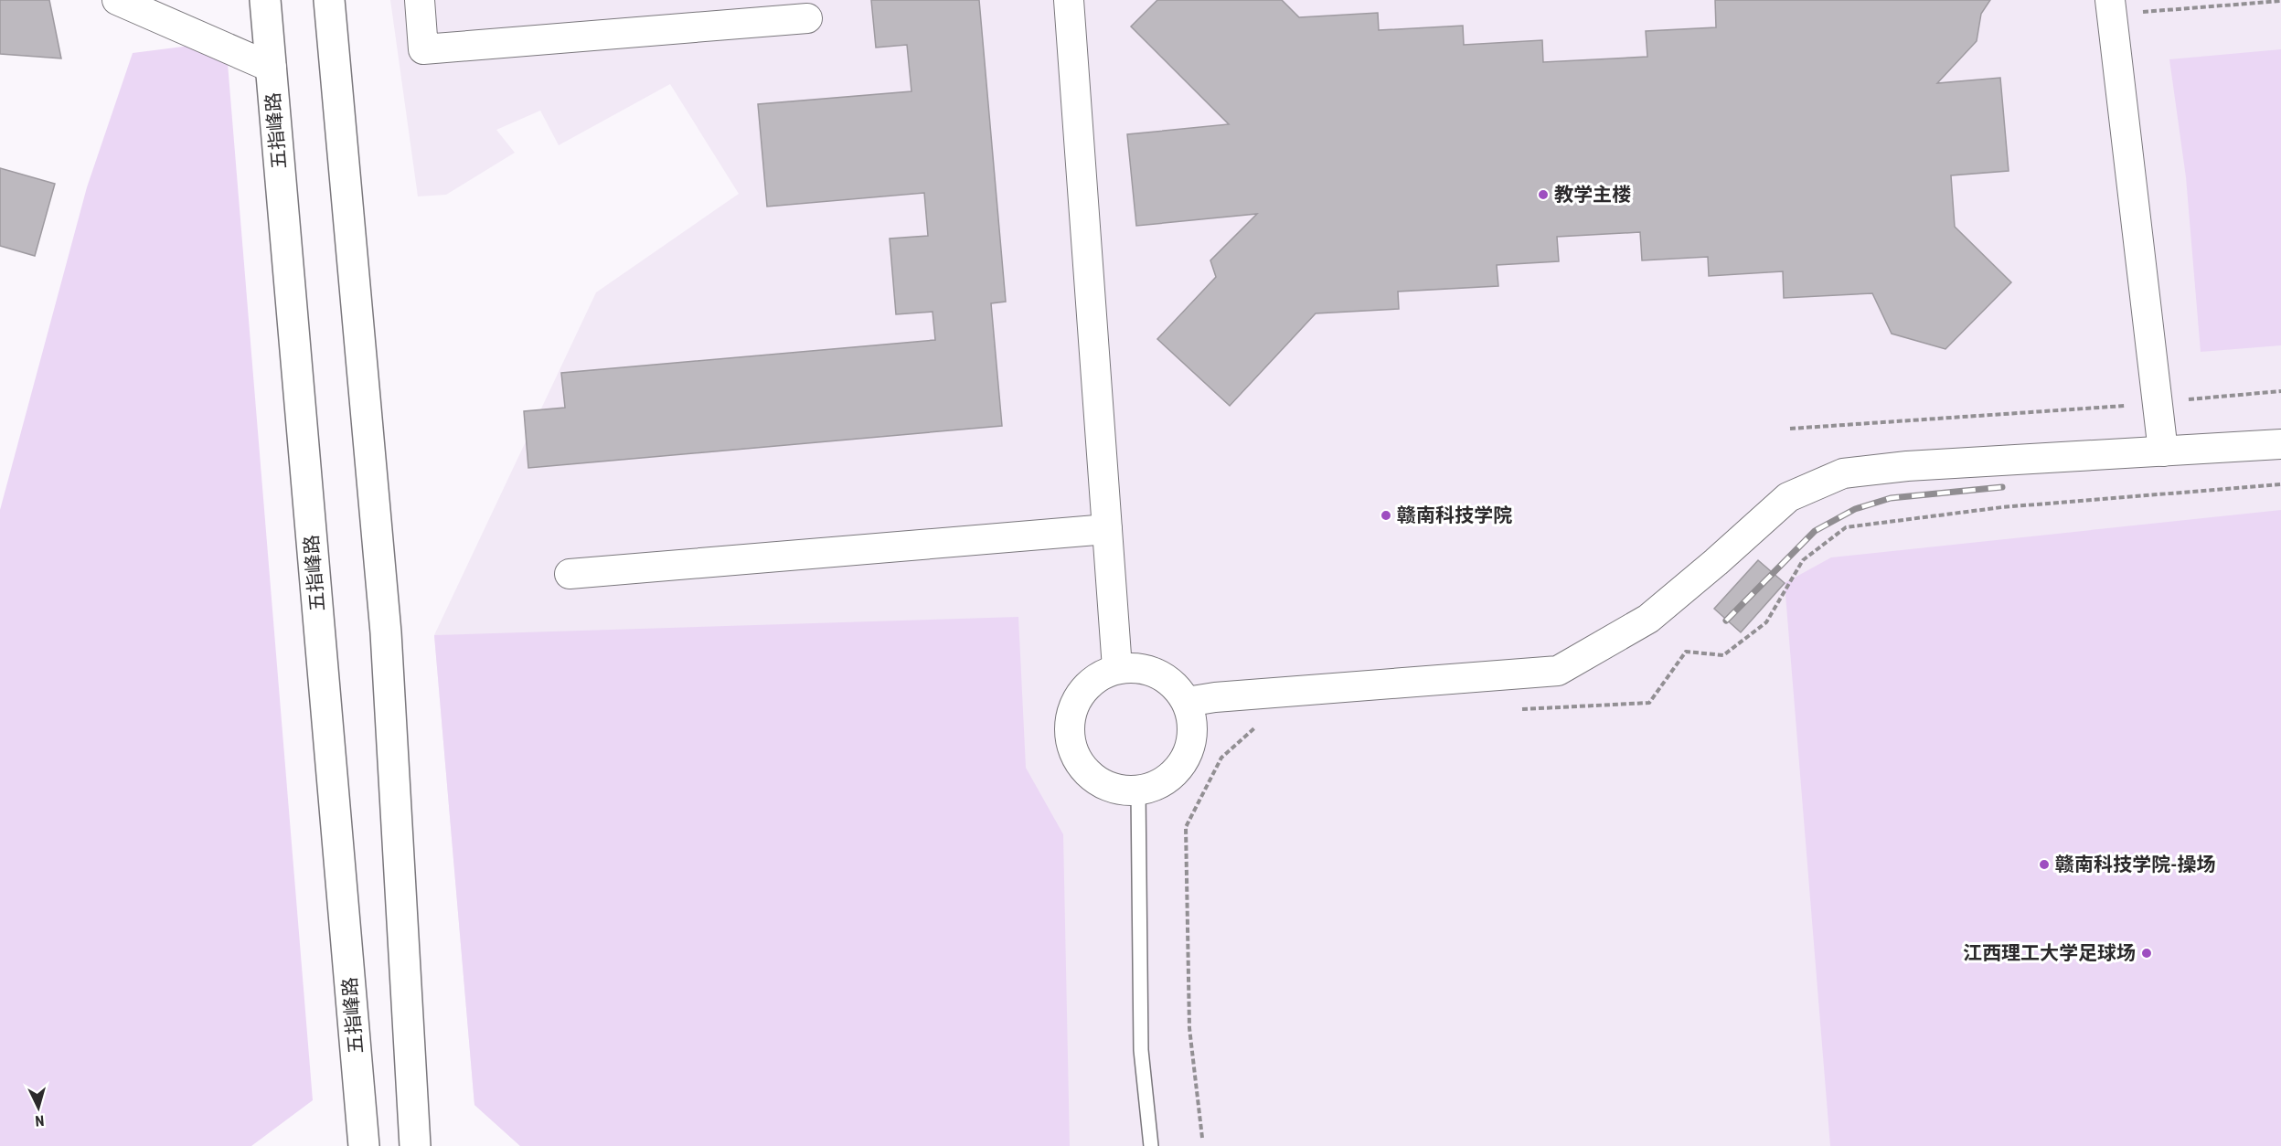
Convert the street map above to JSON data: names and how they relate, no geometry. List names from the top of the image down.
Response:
{
  "streets": {
    "main road": ["五指峰路"]
  },
  "places": [
    "教学主楼",
    "赣南科技学院",
    "赣南科技学院-操场",
    "江西理工大学足球场"
  ],
  "north": "bottom"
}
